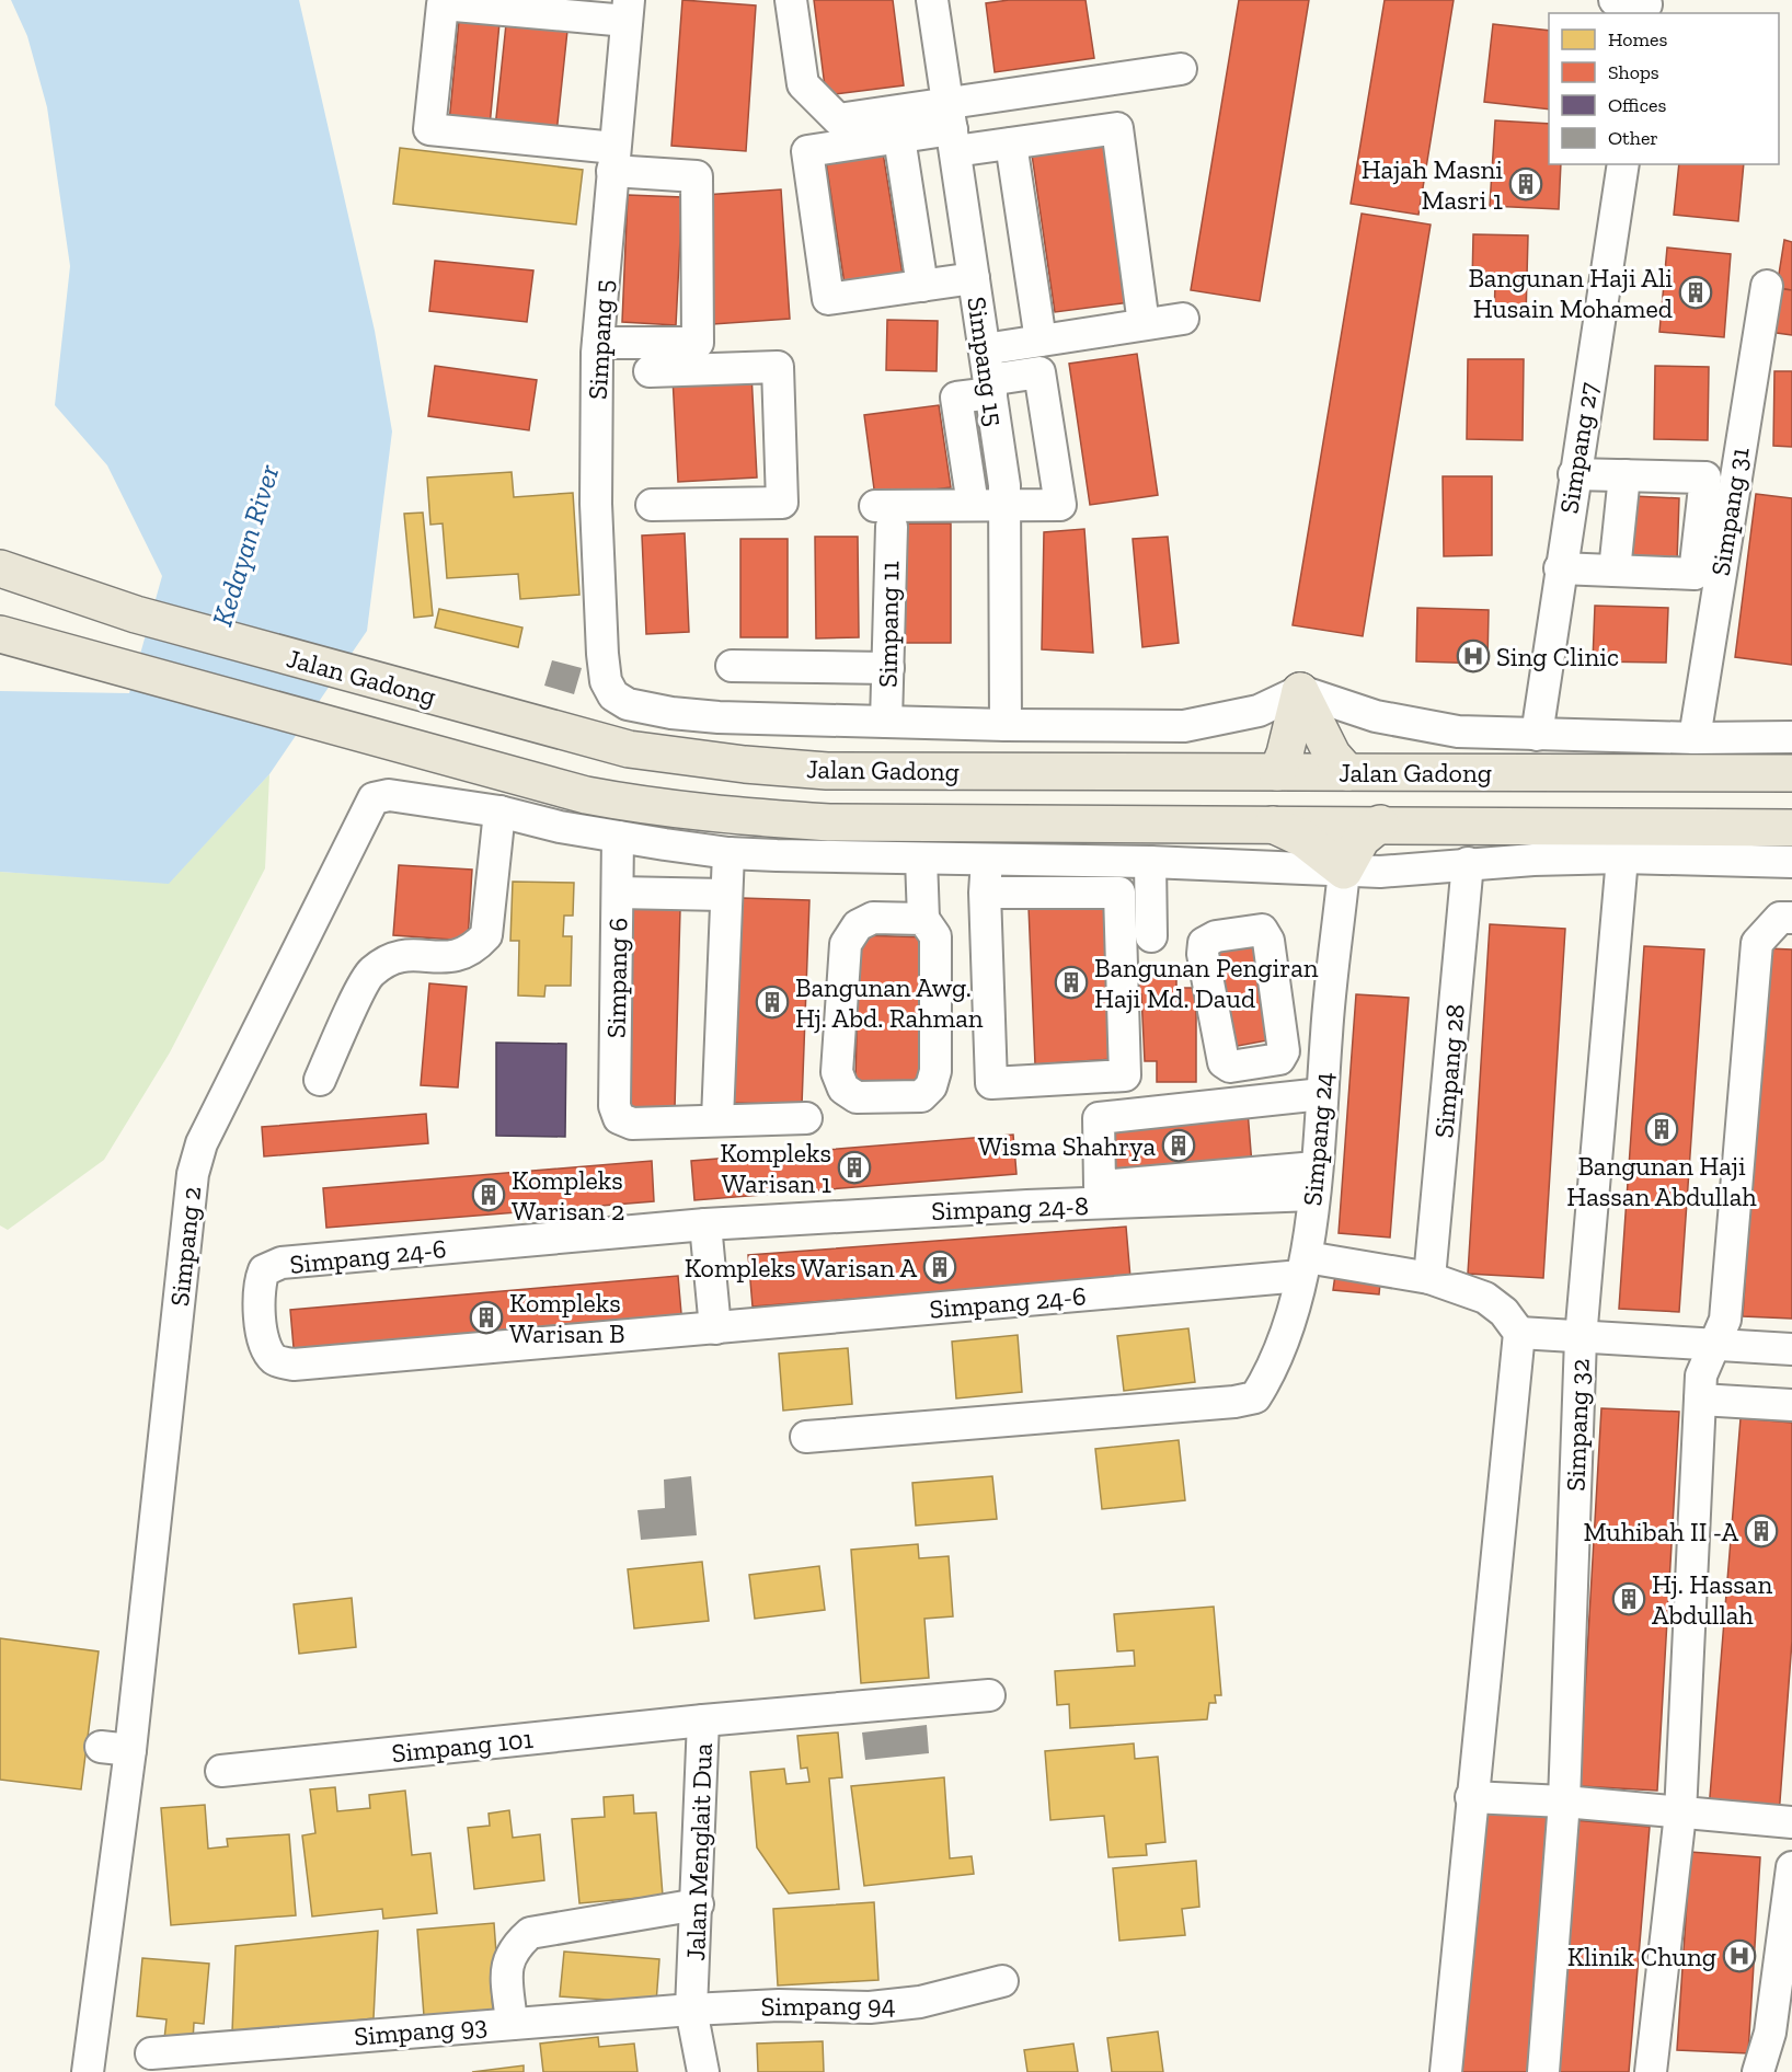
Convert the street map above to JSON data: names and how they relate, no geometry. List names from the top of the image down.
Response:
{
  "streets": {
    "main road": ["Jalan Gadong"],
    "street": [
      "Simpang 5",
      "Simpang 15",
      "Simpang 27",
      "Simpang 31",
      "Simpang 11",
      "Simpang 6",
      "Simpang 28",
      "Simpang 24",
      "Simpang 24-8",
      "Simpang 2",
      "Simpang 24-6",
      "Simpang 32",
      "Simpang 101",
      "Jalan Menglait Dua",
      "Simpang 94",
      "Simpang 93"
    ]
  },
  "crossings": [
    ["Simpang 5", "Simpang 11"],
    ["Simpang 28", "Simpang 24-6"],
    ["Simpang 24", "Simpang 24-8"],
    ["Simpang 24", "Simpang 24-6"],
    ["Simpang 24-8", "Simpang 24-6"],
    ["Simpang 101", "Jalan Menglait Dua"],
    ["Jalan Menglait Dua", "Simpang 94"],
    ["Jalan Menglait Dua", "Simpang 93"],
    ["Simpang 94", "Simpang 93"]
  ],
  "water": ["Kedayan River"],
  "places": {
    "building": [
      "Hajah Masni Masri 1",
      "Bangunan Haji Ali Husain Mohamed",
      "Bangunan Pengiran Haji Md. Daud",
      "Bangunan Awg. Hj. Abd. Rahman",
      "Bangunan Haji Hassan Abdullah",
      "Wisma Shahrya",
      "Kompleks Warisan 1",
      "Kompleks Warisan 2",
      "Kompleks Warisan A",
      "Kompleks Warisan B",
      "Muhibah II -A",
      "Hj. Hassan Abdullah"
    ],
    "hospital": ["Sing Clinic", "Klinik Chung"]
  },
  "legend": [
    "Homes",
    "Shops",
    "Offices",
    "Other"
  ]
}
